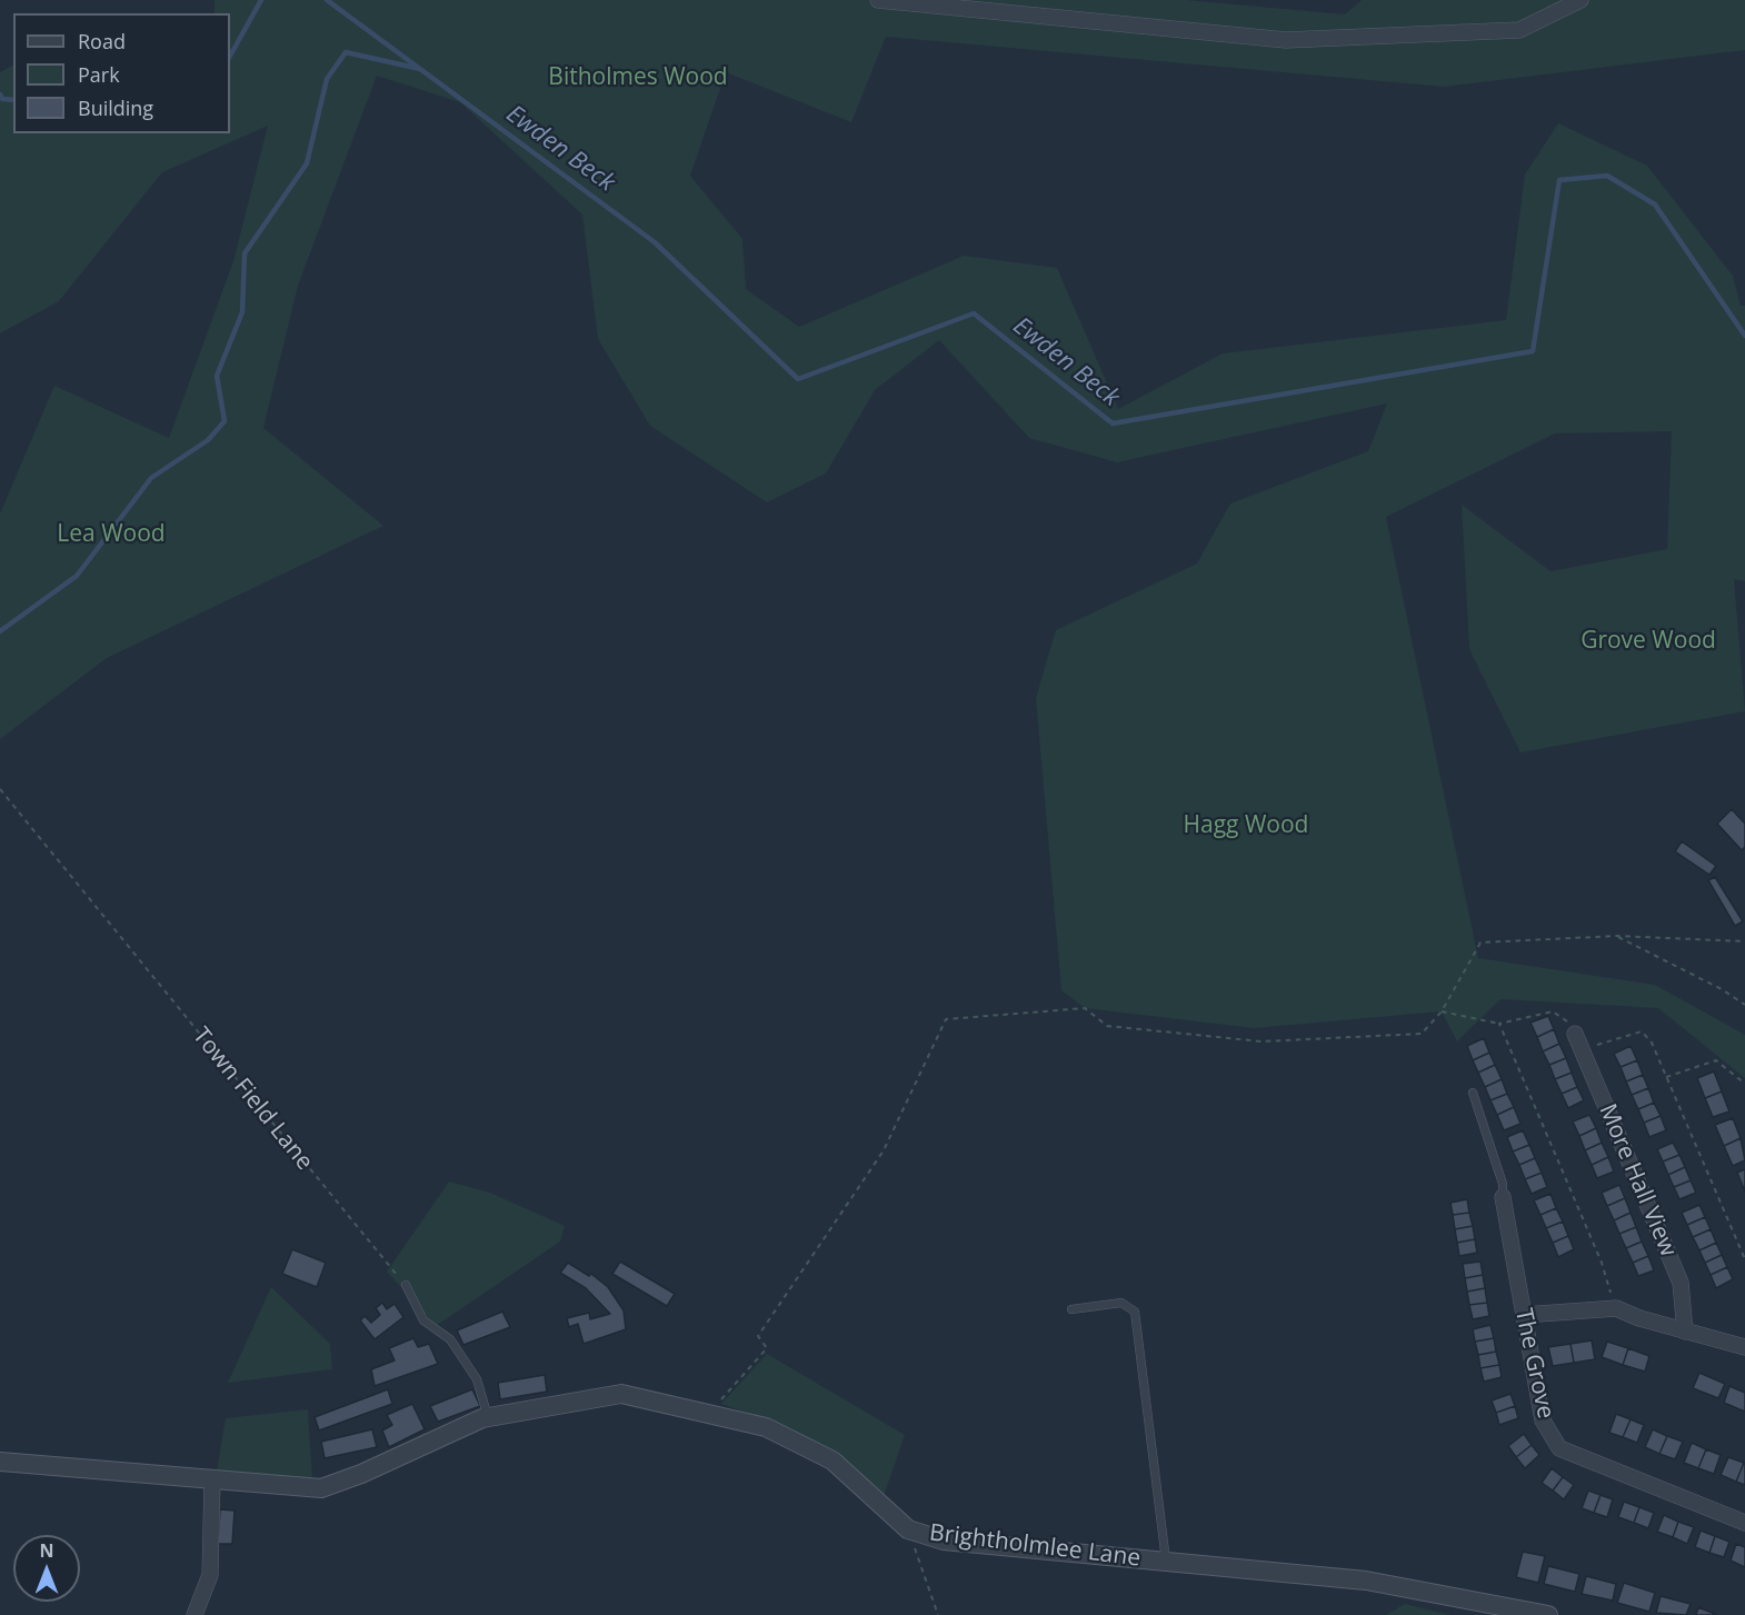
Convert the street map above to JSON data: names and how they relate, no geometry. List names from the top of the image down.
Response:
{
  "streets": {
    "street": ["More Hall View", "The Grove", "Brightholmlee Lane"],
    "path": ["Town Field Lane"]
  },
  "water": ["Ewden Beck"],
  "parks": [
    "Bitholmes Wood",
    "Lea Wood",
    "Grove Wood",
    "Hagg Wood"
  ],
  "legend": ["Road", "Park", "Building"],
  "north": "top"
}
